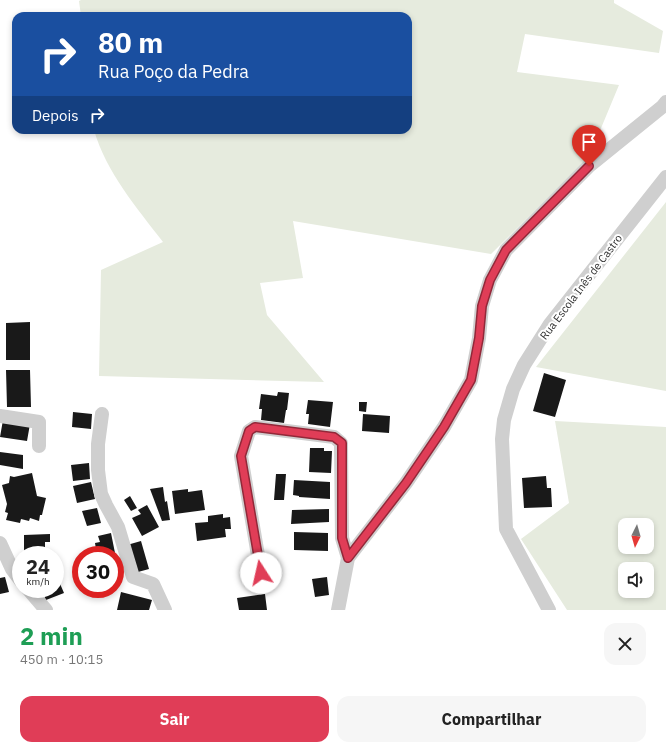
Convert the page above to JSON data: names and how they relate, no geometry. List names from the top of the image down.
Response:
{
  "streets": {
    "street": ["Rua Escola Inês de Castro"]
  },
  "north": "bottom",
  "page": {
    "turn": ["80 m", "Rua Poço da Pedra"],
    "then": "Depois",
    "speed": "24 km/h",
    "limit": "30",
    "heading": ["2 min", "450 m · 10:15"],
    "buttons": ["Sair", "Compartilhar"]
  }
}
